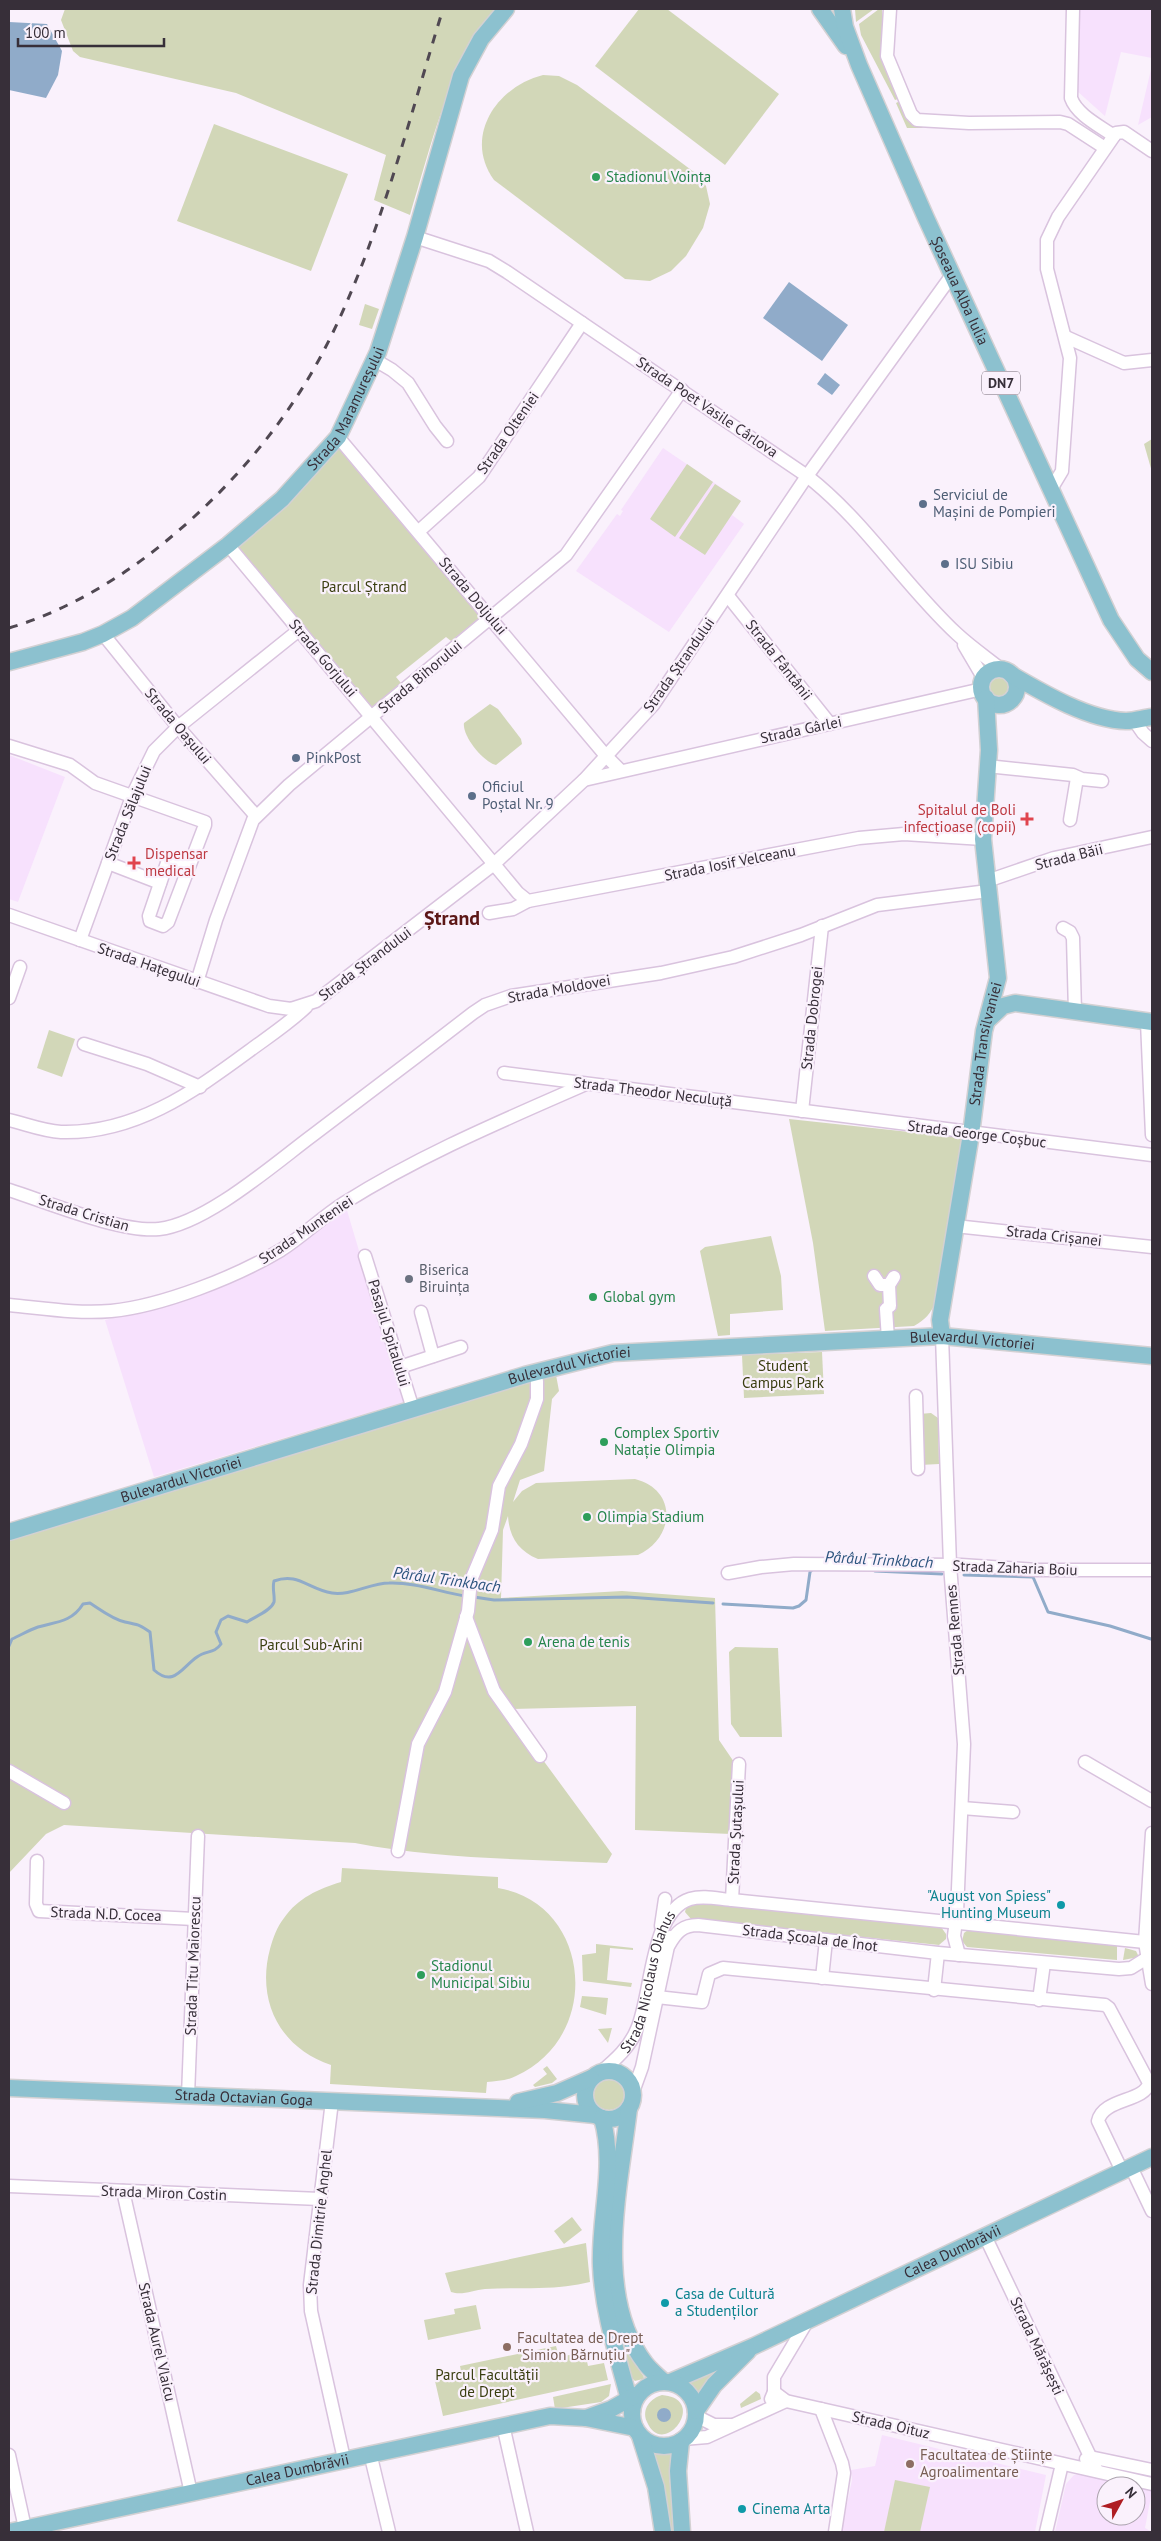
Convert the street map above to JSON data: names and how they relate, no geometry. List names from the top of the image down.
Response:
{
  "streets": {
    "main road": [
      "Șoseaua Alba Iulia",
      "DN7",
      "Strada Maramureșului",
      "Strada Transilvaniei",
      "Bulevardul Victoriei",
      "Strada Nicolaus Olahus",
      "Strada Octavian Goga",
      "Calea Dumbrăvii"
    ],
    "street": [
      "Strada Poet Vasile Cârlova",
      "Strada Olteniei",
      "Strada Doljului",
      "Strada Gorjului",
      "Strada Fântânii",
      "Strada Ștrandului",
      "Strada Bihorului",
      "Strada Oașului",
      "Strada Gârlei",
      "Strada Sălajului",
      "Strada Băii",
      "Strada Iosif Velceanu",
      "Strada Hațegului",
      "Strada Moldovei",
      "Strada Dobrogei",
      "Strada Theodor Neculuță",
      "Strada George Coșbuc",
      "Strada Cristian",
      "Strada Munteniei",
      "Strada Crișanei",
      "Pasajul Spitalului",
      "Strada Zaharia Boiu",
      "Strada Rennes",
      "Strada Șutașului",
      "Strada N.D. Cocea",
      "Strada Școala de Înot",
      "Strada Titu Maiorescu",
      "Strada Miron Costin",
      "Strada Dimitrie Anghel",
      "Strada Aurel Vlaicu",
      "Strada Mărășești",
      "Strada Oituz"
    ]
  },
  "crossings": [
    ["Șoseaua Alba Iulia", "Strada Ștrandului"],
    ["Strada Maramureșului", "Strada Poet Vasile Cârlova"],
    ["Strada Maramureșului", "Strada Doljului"],
    ["Strada Maramureșului", "Strada Gorjului"],
    ["Strada Maramureșului", "Strada Oașului"],
    ["Strada Poet Vasile Cârlova", "Strada Olteniei"],
    ["Strada Poet Vasile Cârlova", "Strada Ștrandului"],
    ["Strada Poet Vasile Cârlova", "Strada Bihorului"],
    ["Strada Poet Vasile Cârlova", "Strada Gârlei"],
    ["Strada Poet Vasile Cârlova", "Strada Transilvaniei"],
    ["Strada Olteniei", "Strada Doljului"],
    ["Strada Doljului", "Strada Ștrandului"],
    ["Strada Doljului", "Strada Bihorului"],
    ["Strada Gorjului", "Strada Ștrandului"],
    ["Strada Gorjului", "Strada Bihorului"],
    ["Strada Gorjului", "Strada Sălajului"],
    ["Strada Fântânii", "Strada Ștrandului"],
    ["Strada Fântânii", "Strada Gârlei"],
    ["Strada Ștrandului", "Strada Gârlei"],
    ["Strada Ștrandului", "Strada Hațegului"],
    ["Strada Bihorului", "Strada Oașului"],
    ["Strada Bihorului", "Strada Hațegului"],
    ["Strada Oașului", "Strada Sălajului"],
    ["Strada Gârlei", "Strada Transilvaniei"],
    ["Strada Sălajului", "Strada Hațegului"],
    ["Strada Băii", "Strada Moldovei"],
    ["Strada Băii", "Strada Transilvaniei"],
    ["Strada Iosif Velceanu", "Strada Transilvaniei"],
    ["Strada Moldovei", "Strada Dobrogei"],
    ["Strada Moldovei", "Strada Transilvaniei"],
    ["Strada Moldovei", "Strada Cristian"],
    ["Strada Dobrogei", "Strada Theodor Neculuță"],
    ["Strada Dobrogei", "Strada George Coșbuc"],
    ["Strada Transilvaniei", "Strada George Coșbuc"],
    ["Strada Transilvaniei", "Strada Crișanei"],
    ["Strada Transilvaniei", "Bulevardul Victoriei"],
    ["Strada Transilvaniei", "Strada Rennes"],
    ["Strada Theodor Neculuță", "Strada George Coșbuc"],
    ["Strada Theodor Neculuță", "Strada Munteniei"],
    ["Pasajul Spitalului", "Bulevardul Victoriei"],
    ["Bulevardul Victoriei", "Strada Rennes"],
    ["Strada Zaharia Boiu", "Strada Rennes"],
    ["Strada Rennes", "Strada Școala de Înot"],
    ["Strada Șutașului", "Strada Școala de Înot"],
    ["Strada N.D. Cocea", "Strada Titu Maiorescu"],
    ["Strada Școala de Înot", "Strada Nicolaus Olahus"],
    ["Strada Titu Maiorescu", "Strada Octavian Goga"],
    ["Strada Nicolaus Olahus", "Strada Octavian Goga"],
    ["Strada Nicolaus Olahus", "Calea Dumbrăvii"],
    ["Strada Octavian Goga", "Strada Dimitrie Anghel"],
    ["Strada Miron Costin", "Strada Dimitrie Anghel"],
    ["Strada Miron Costin", "Strada Aurel Vlaicu"],
    ["Strada Dimitrie Anghel", "Calea Dumbrăvii"],
    ["Calea Dumbrăvii", "Strada Aurel Vlaicu"],
    ["Calea Dumbrăvii", "Strada Mărășești"],
    ["Strada Mărășești", "Strada Oituz"]
  ],
  "districts": ["Ștrand"],
  "water": ["Pârâul Trinkbach"],
  "parks": [
    "Parcul Ștrand",
    "Student Campus Park",
    "Parcul Sub-Arini",
    "Parcul Facultății de Drept"
  ],
  "places": {
    "other": [
      "Stadionul Voința",
      "Serviciul de Mașini de Pompieri",
      "ISU Sibiu",
      "PinkPost",
      "Oficiul Poștal Nr. 9",
      "Biserica Biruința",
      "Global gym",
      "Complex Sportiv Natație Olimpia",
      "Olimpia Stadium",
      "Arena de tenis",
      "\"August von Spiess\" Hunting Museum",
      "Stadionul Municipal Sibiu",
      "Casa de Cultură a Studenților",
      "Facultatea de Drept \"Simion Bărnuțiu\"",
      "Facultatea de Științe Agroalimentare",
      "Cinema Arta"
    ],
    "health": ["Spitalul de Boli infecțioase (copii)", "Dispensar medical"]
  },
  "scale_bar": "100 m",
  "north": "top right"
}
